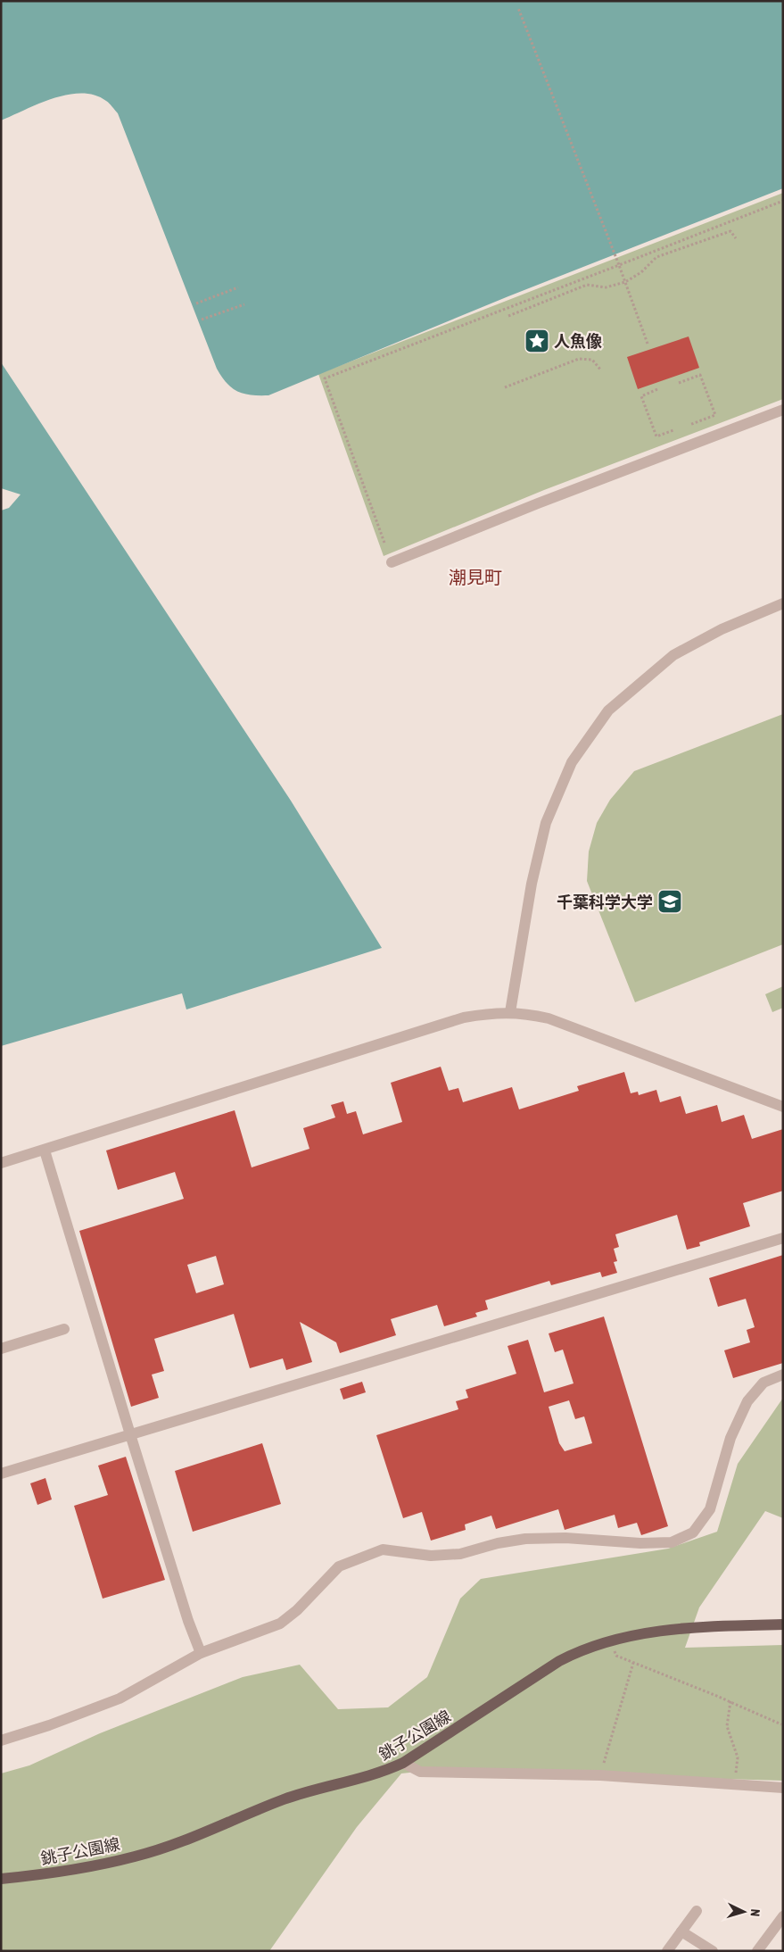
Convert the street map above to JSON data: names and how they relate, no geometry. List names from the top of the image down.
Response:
{
  "streets": {
    "main road": ["銚子公園線"]
  },
  "districts": ["潮見町"],
  "places": {
    "place": ["人魚像"],
    "school or university": ["千葉科学大学"]
  },
  "north": "right"
}
